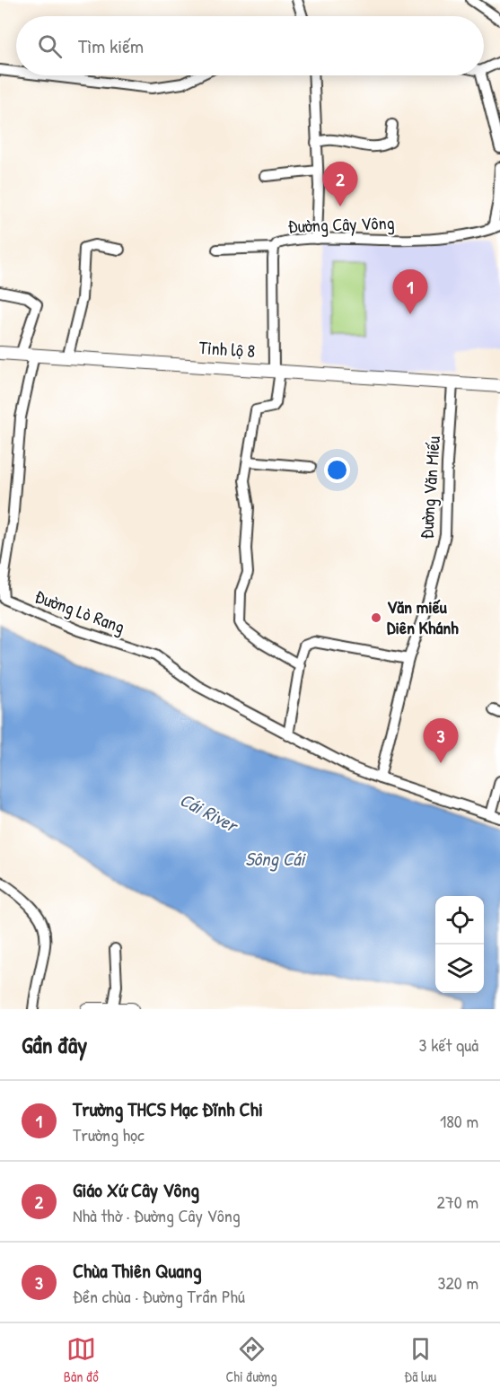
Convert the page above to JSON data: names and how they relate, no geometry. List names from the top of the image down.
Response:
{
  "streets": {
    "main road": ["Tỉnh lộ 8"],
    "street": ["Đường Cây Vông", "Đường Văn Miếu", "Đường Lò Rang"]
  },
  "crossings": [
    ["Đường Cây Vông", "Tỉnh lộ 8"],
    ["Tỉnh lộ 8", "Đường Văn Miếu"],
    ["Tỉnh lộ 8", "Đường Lò Rang"]
  ],
  "water": ["Cái River", "Sông Cái"],
  "places": ["Văn miếu Diên Khánh"],
  "page": {
    "search": "Tìm kiếm",
    "pins": ["2", "1", "3"],
    "heading": ["Gần đây", "3 kết quả"],
    "list": [
      {
        "mark": "1",
        "name": "Trường THCS Mạc Đĩnh Chi",
        "note": "Trường học",
        "value": "180 m"
      },
      {
        "mark": "2",
        "name": "Giáo Xứ Cây Vông",
        "note": "Nhà thờ · Đường Cây Vông",
        "value": "270 m"
      },
      {
        "mark": "3",
        "name": "Chùa Thiên Quang",
        "note": "Đền chùa · Đường Trần Phú",
        "value": "320 m"
      }
    ],
    "nav": ["Bản đồ", "Chỉ đường", "Đã lưu"]
  }
}
